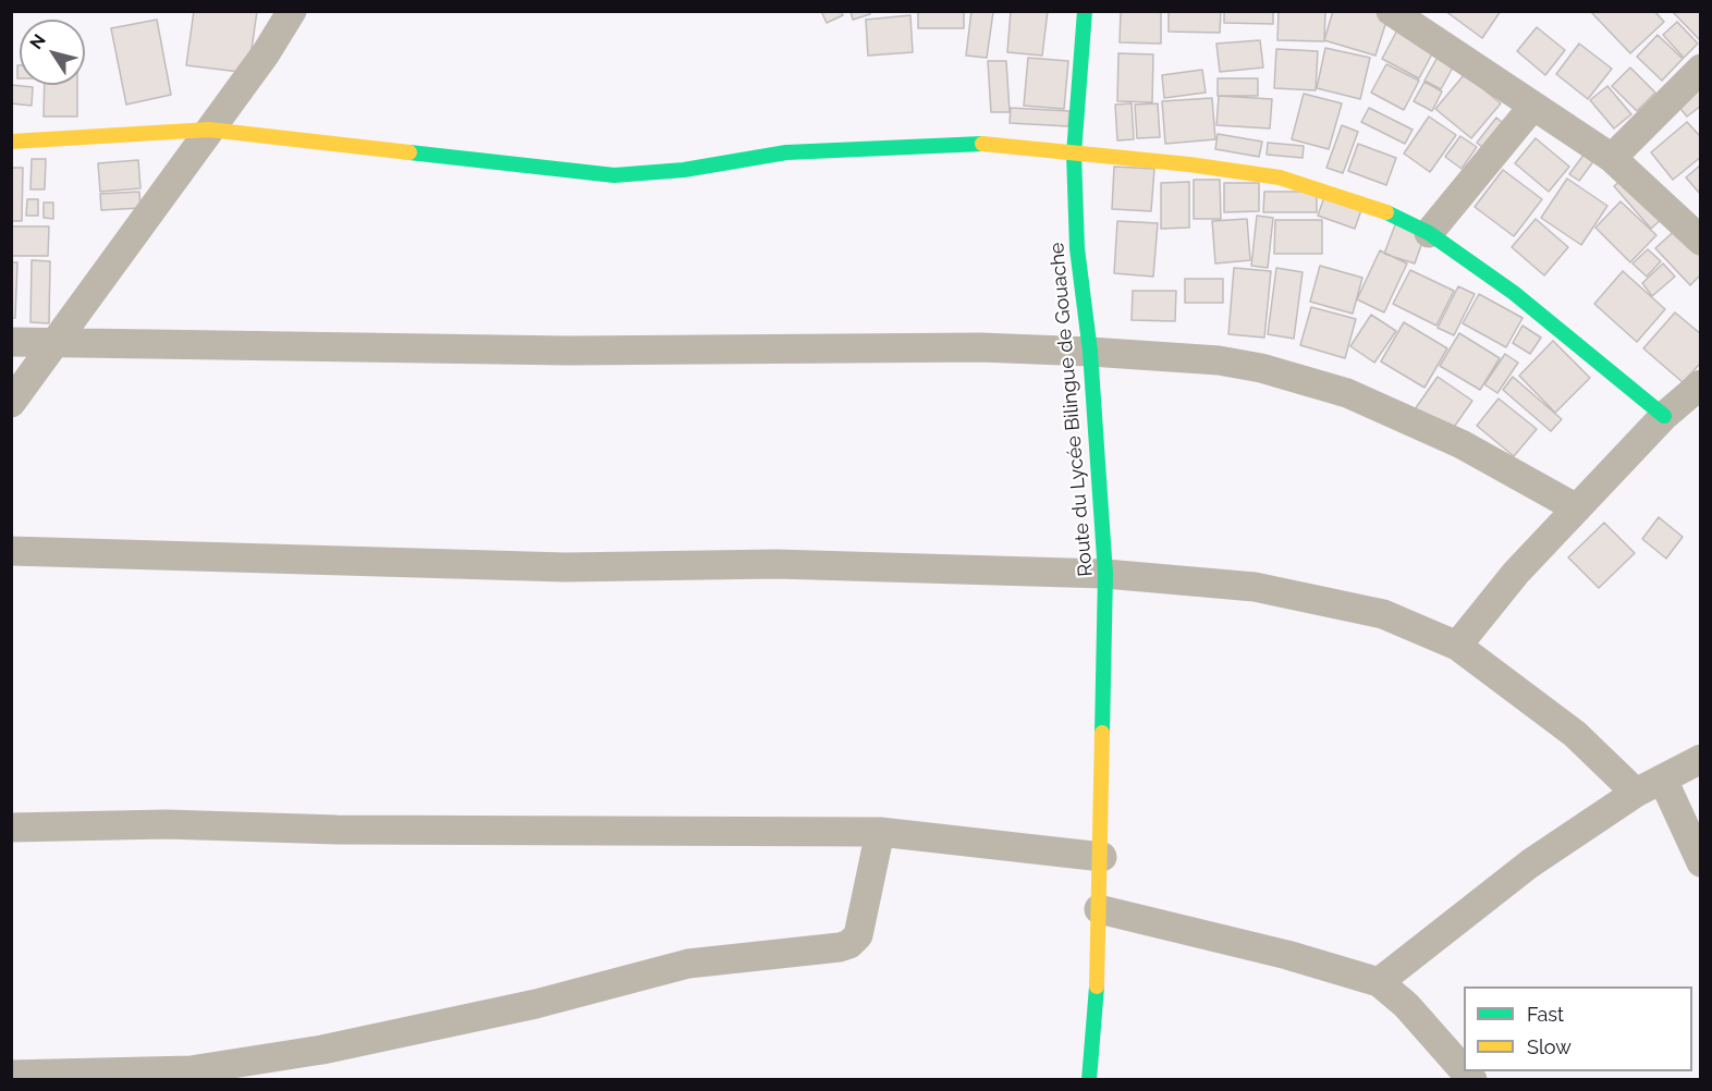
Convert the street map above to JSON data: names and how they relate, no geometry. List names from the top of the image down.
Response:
{
  "streets": {
    "street": ["Route du Lycée Bilingue de Gouache"]
  },
  "legend": ["Fast", "Slow"],
  "north": "top left"
}
